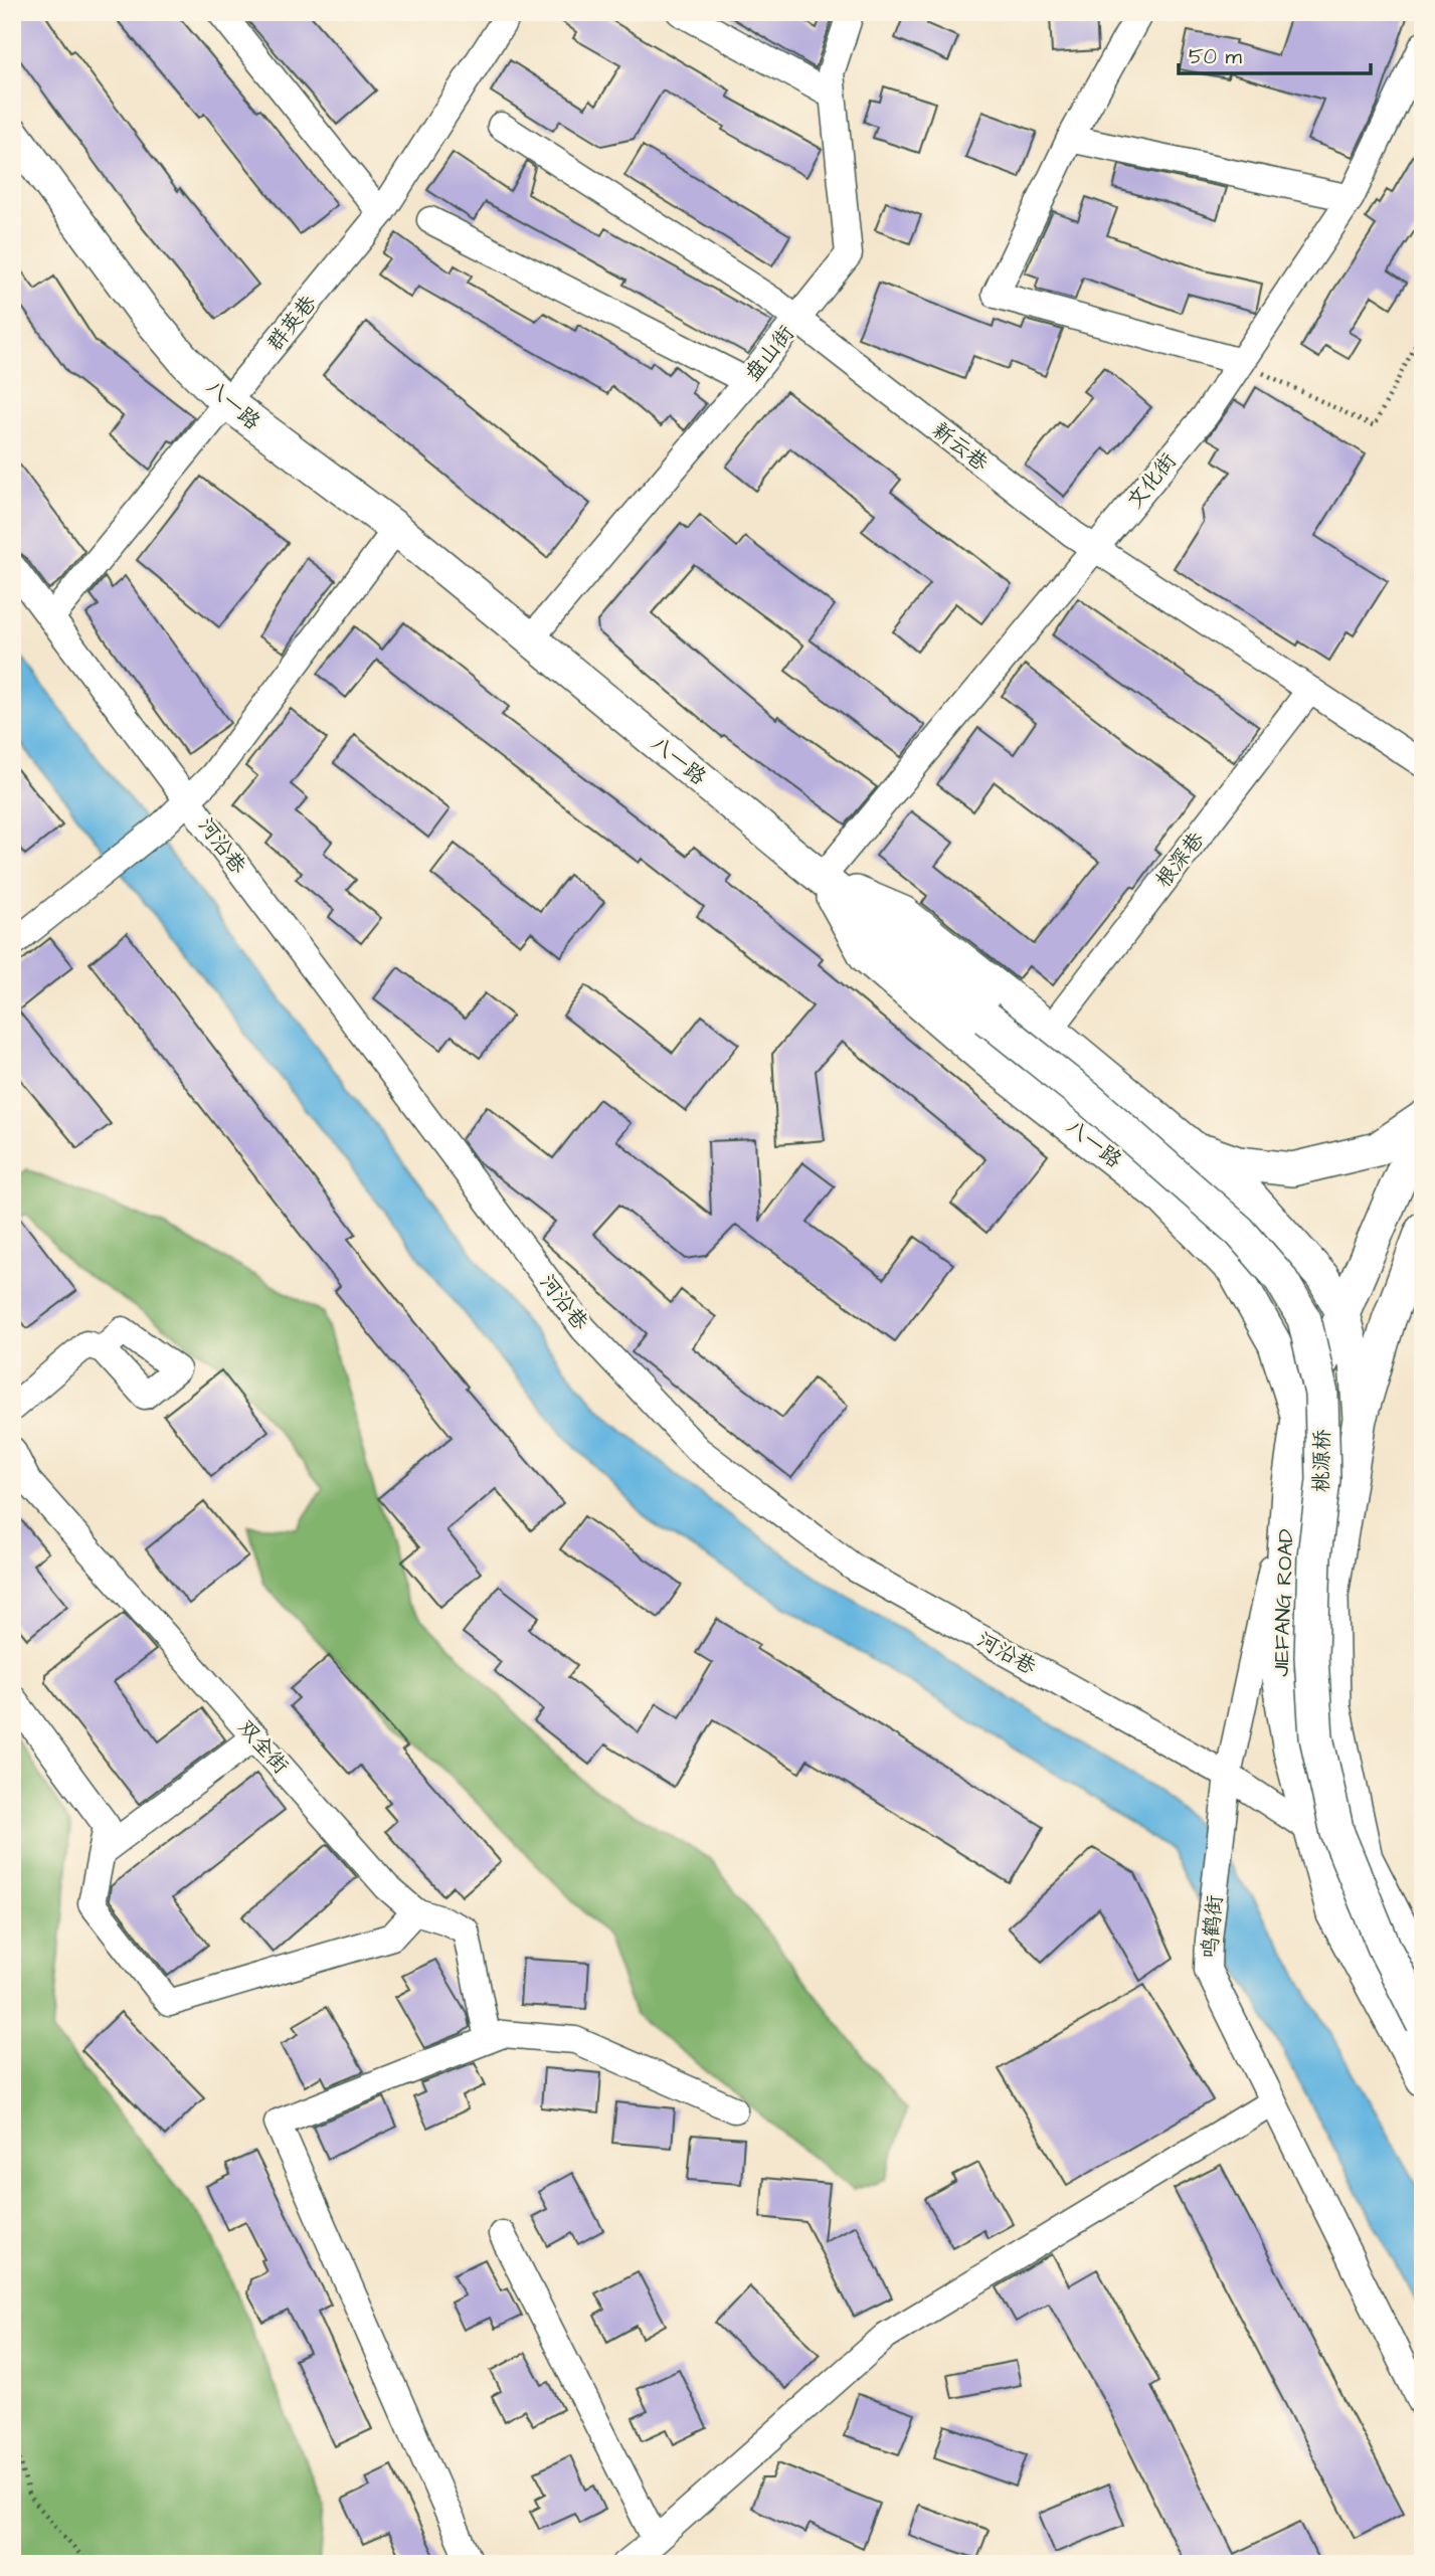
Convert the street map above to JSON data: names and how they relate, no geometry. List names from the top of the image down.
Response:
{
  "streets": {
    "main road": ["八一路", "桃源桥", "JIEFANG ROAD"],
    "street": [
      "群英巷",
      "盘山街",
      "新云巷",
      "文化街",
      "河沿巷",
      "根深巷",
      "双全街",
      "鸣鹤街"
    ]
  },
  "crossings": [
    ["群英巷", "八一路"],
    ["群英巷", "河沿巷"],
    ["盘山街", "八一路"],
    ["盘山街", "新云巷"],
    ["八一路", "文化街"],
    ["八一路", "桃源桥"],
    ["八一路", "JIEFANG ROAD"],
    ["新云巷", "文化街"],
    ["新云巷", "根深巷"],
    ["文化街", "桃源桥"],
    ["河沿巷", "JIEFANG ROAD"],
    ["河沿巷", "鸣鹤街"],
    ["JIEFANG ROAD", "鸣鹤街"]
  ],
  "scale_bar": "50 m"
}
